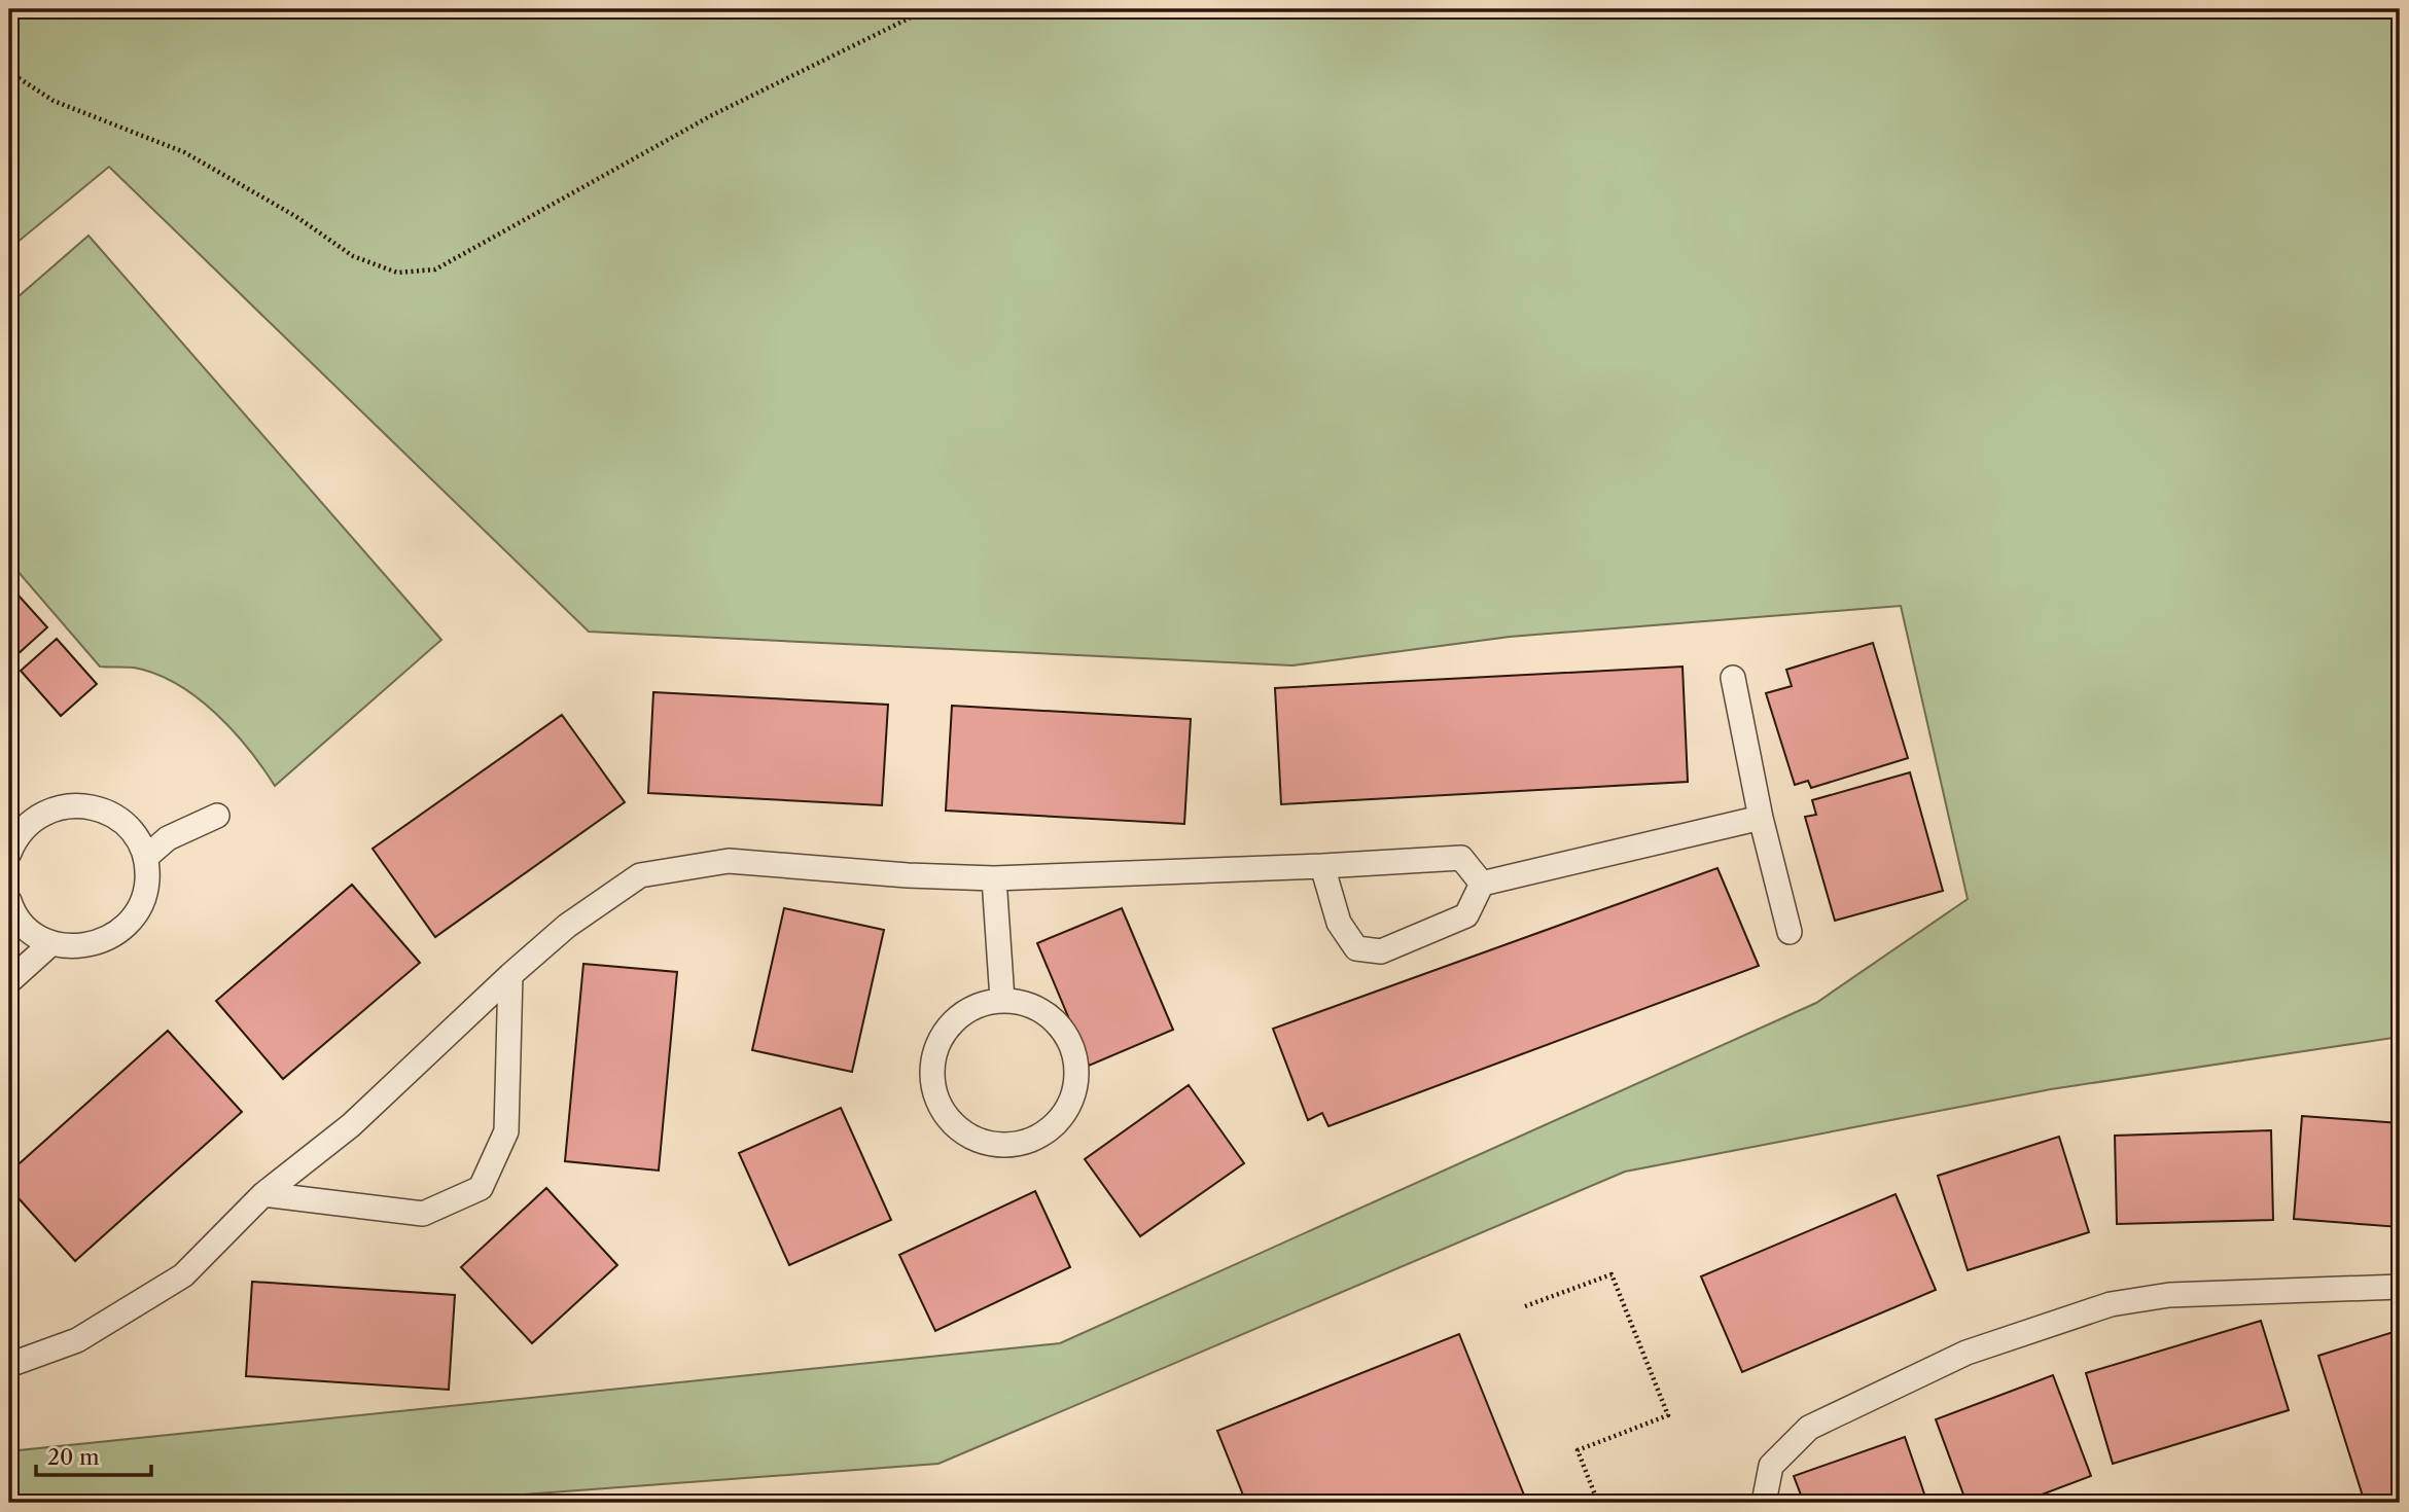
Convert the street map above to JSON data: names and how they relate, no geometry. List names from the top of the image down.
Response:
{
  "scale_bar": "20 m"
}
